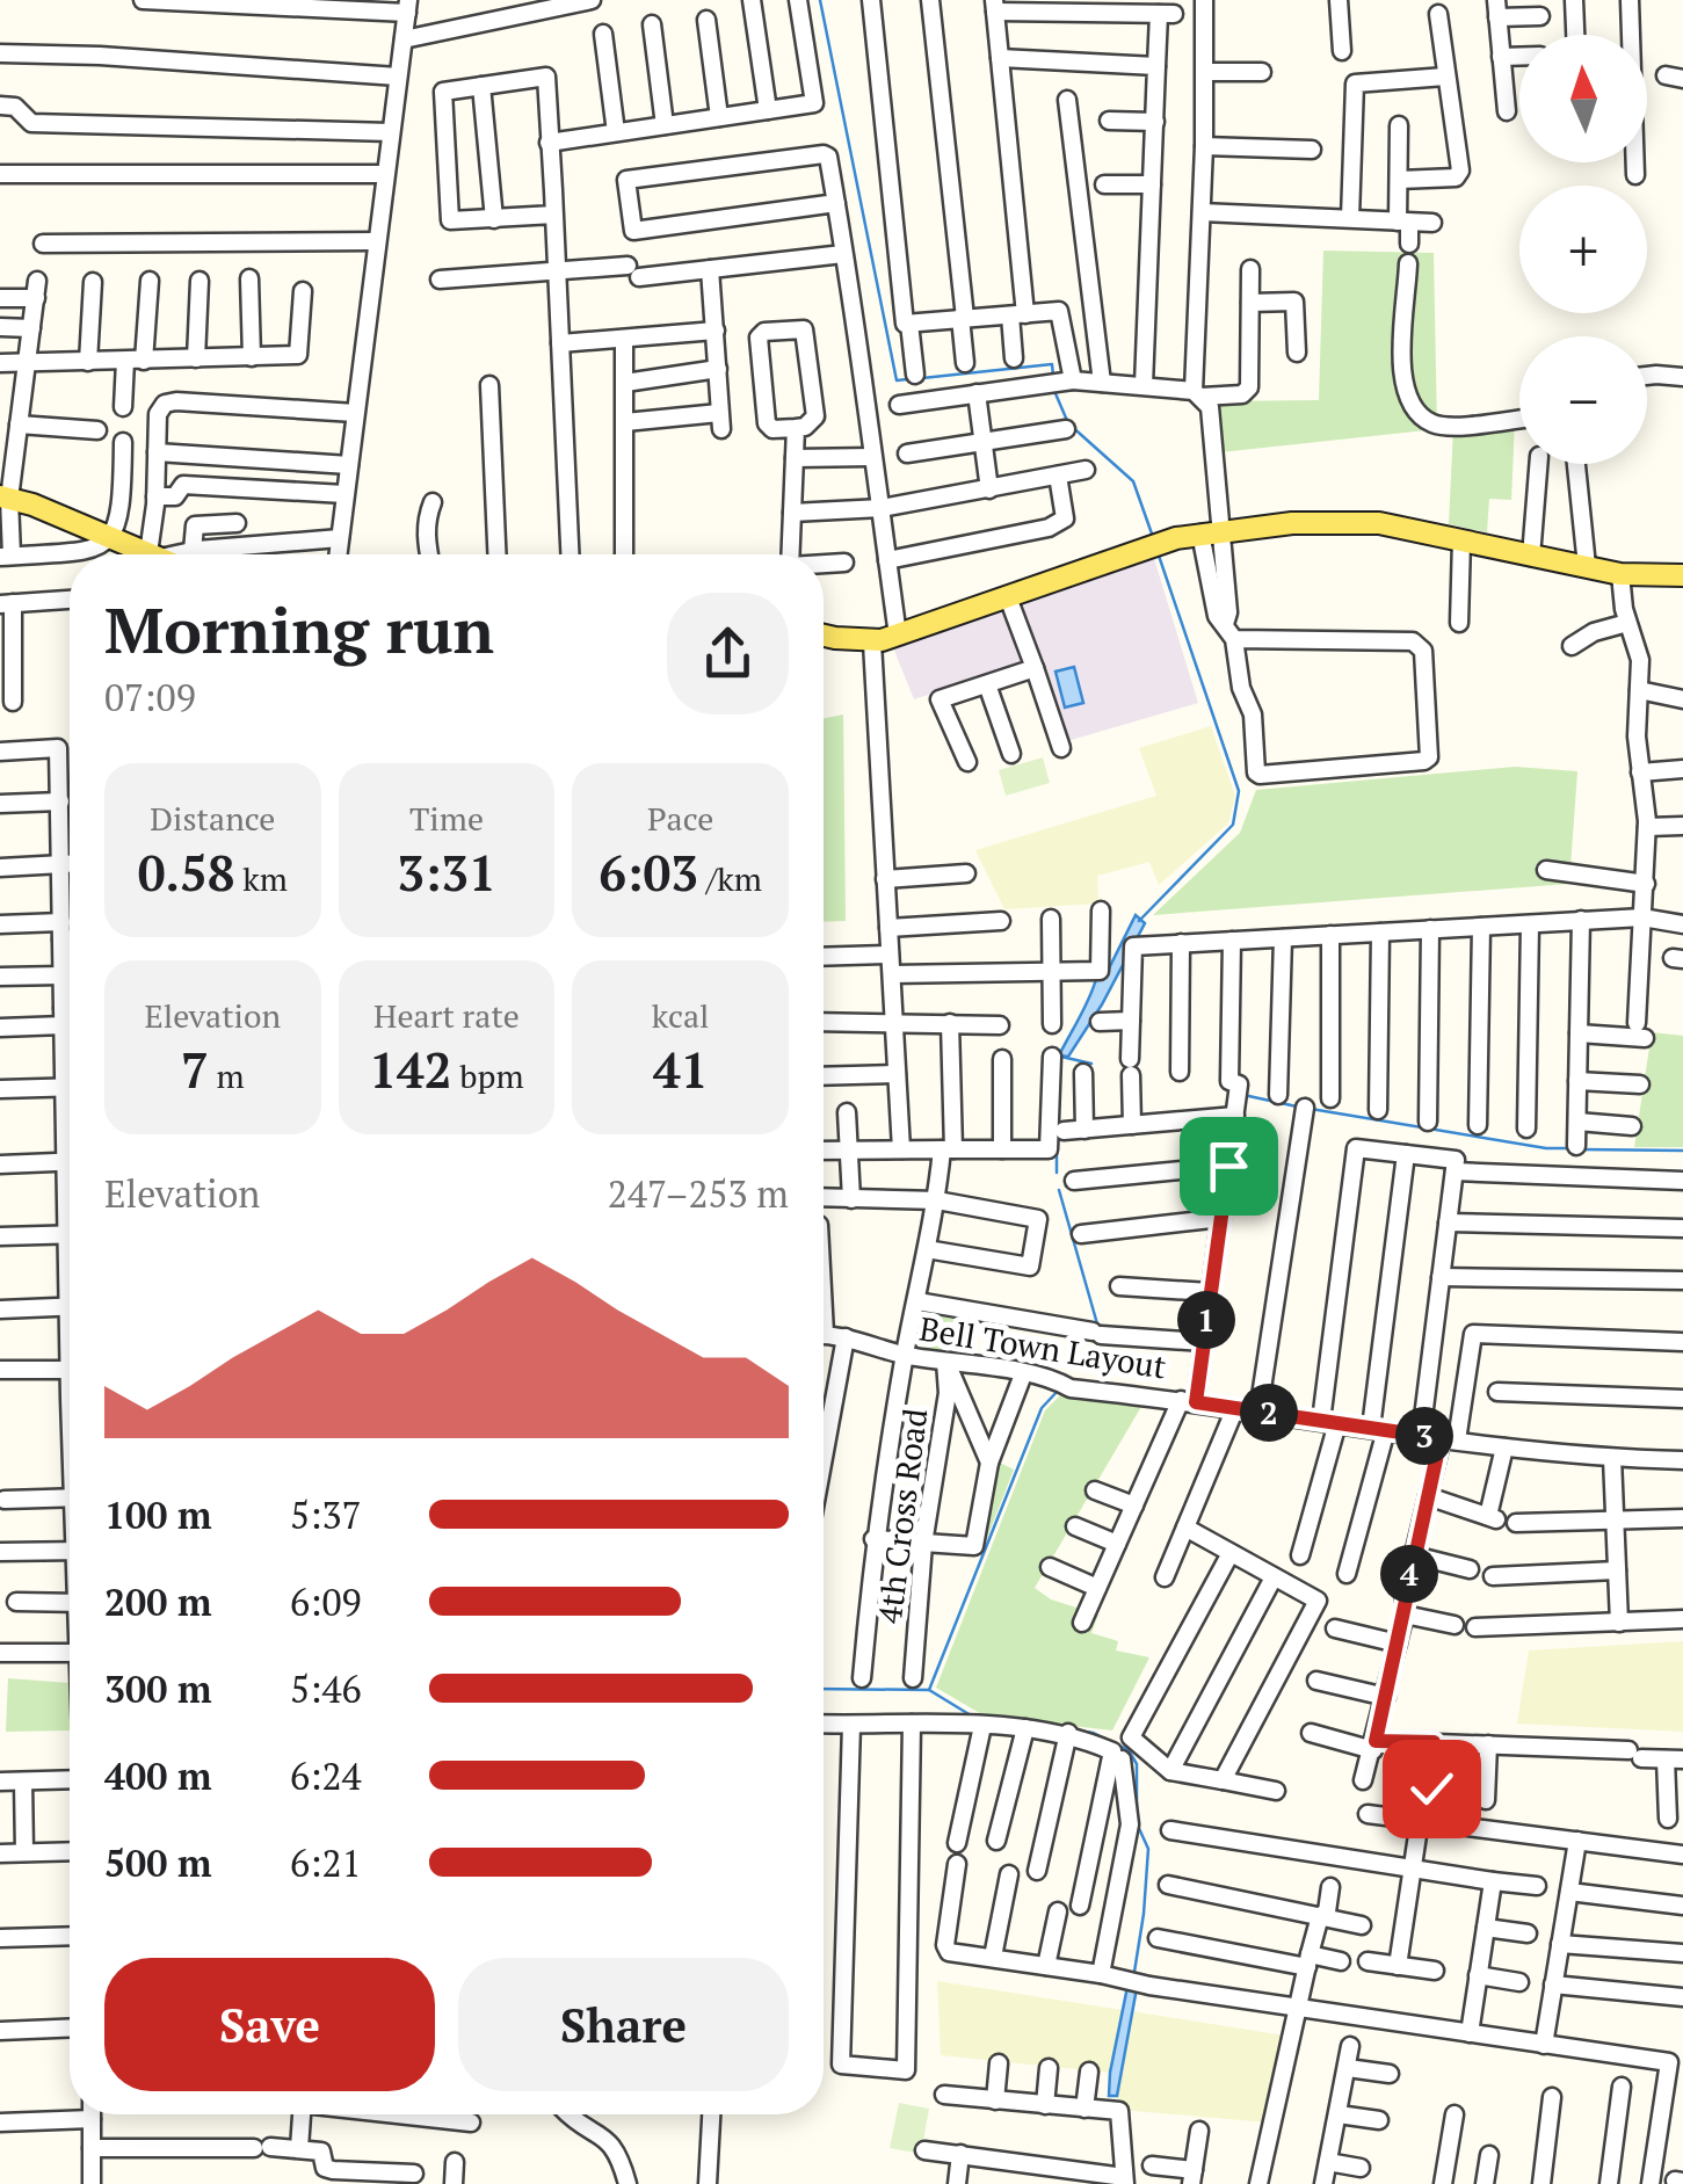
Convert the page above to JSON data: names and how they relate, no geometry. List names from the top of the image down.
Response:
{
  "streets": {
    "street": ["Bell Town Layout", "4th Cross Road"]
  },
  "crossings": [
    ["Bell Town Layout", "4th Cross Road"]
  ],
  "north": "top",
  "page": {
    "map_buttons": ["+", "−"],
    "heading": ["Morning run", "07:09"],
    "stats": [
      ["Distance", "0.58 km"],
      ["Time", "3:31"],
      ["Pace", "6:03 /km"],
      ["Elevation", "7 m"],
      ["Heart rate", "142 bpm"],
      ["kcal", "41"]
    ],
    "chart": ["Elevation", "247–253 m"],
    "pins": [
      "1",
      "2",
      "3",
      "4"
    ],
    "list": [
      {
        "name": "100 m",
        "note": "5:37"
      },
      {
        "name": "200 m",
        "note": "6:09"
      },
      {
        "name": "300 m",
        "note": "5:46"
      },
      {
        "name": "400 m",
        "note": "6:24"
      },
      {
        "name": "500 m",
        "note": "6:21"
      }
    ],
    "buttons": ["Save", "Share"]
  }
}
